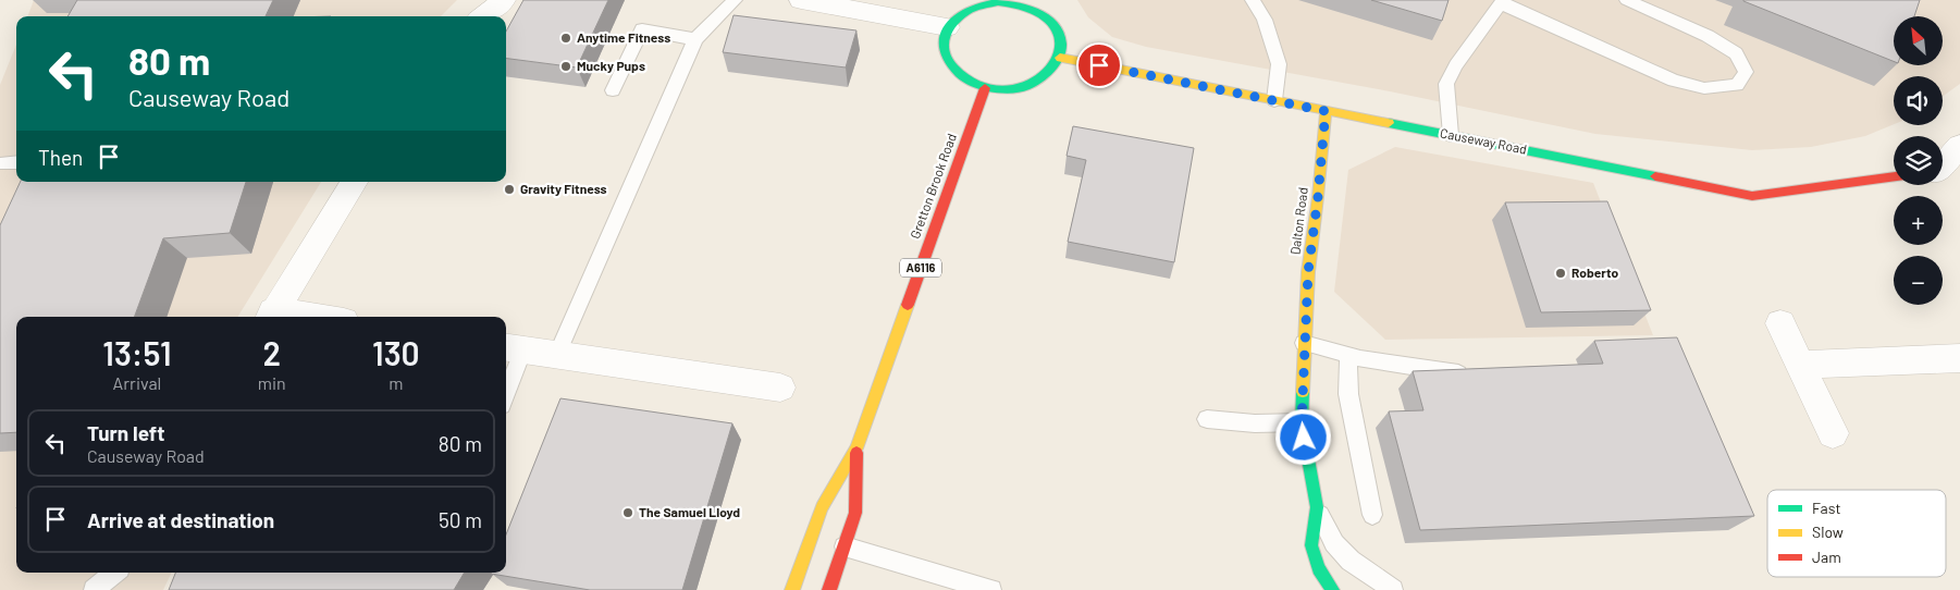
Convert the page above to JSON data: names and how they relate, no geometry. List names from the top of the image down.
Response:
{
  "streets": {
    "street": [
      "Causeway Road",
      "Gretton Brook Road",
      "Dalton Road",
      "A6116"
    ]
  },
  "crossings": [
    ["Causeway Road", "Gretton Brook Road"],
    ["Causeway Road", "Dalton Road"]
  ],
  "places": [
    "Anytime Fitness",
    "Mucky Pups",
    "Gravity Fitness",
    "Roberto",
    "The Samuel Lloyd"
  ],
  "legend": ["Fast", "Slow", "Jam"],
  "north": "top left",
  "page": {
    "map_buttons": ["+", "−"],
    "turn": ["80 m", "Causeway Road"],
    "then": "Then",
    "eta": [
      "13:51",
      "Arrival",
      "2",
      "min",
      "130",
      "m"
    ],
    "list": [
      {
        "name": "Turn left",
        "note": "Causeway Road",
        "value": "80 m"
      },
      {
        "name": "Arrive at destination",
        "value": "50 m"
      }
    ]
  }
}
